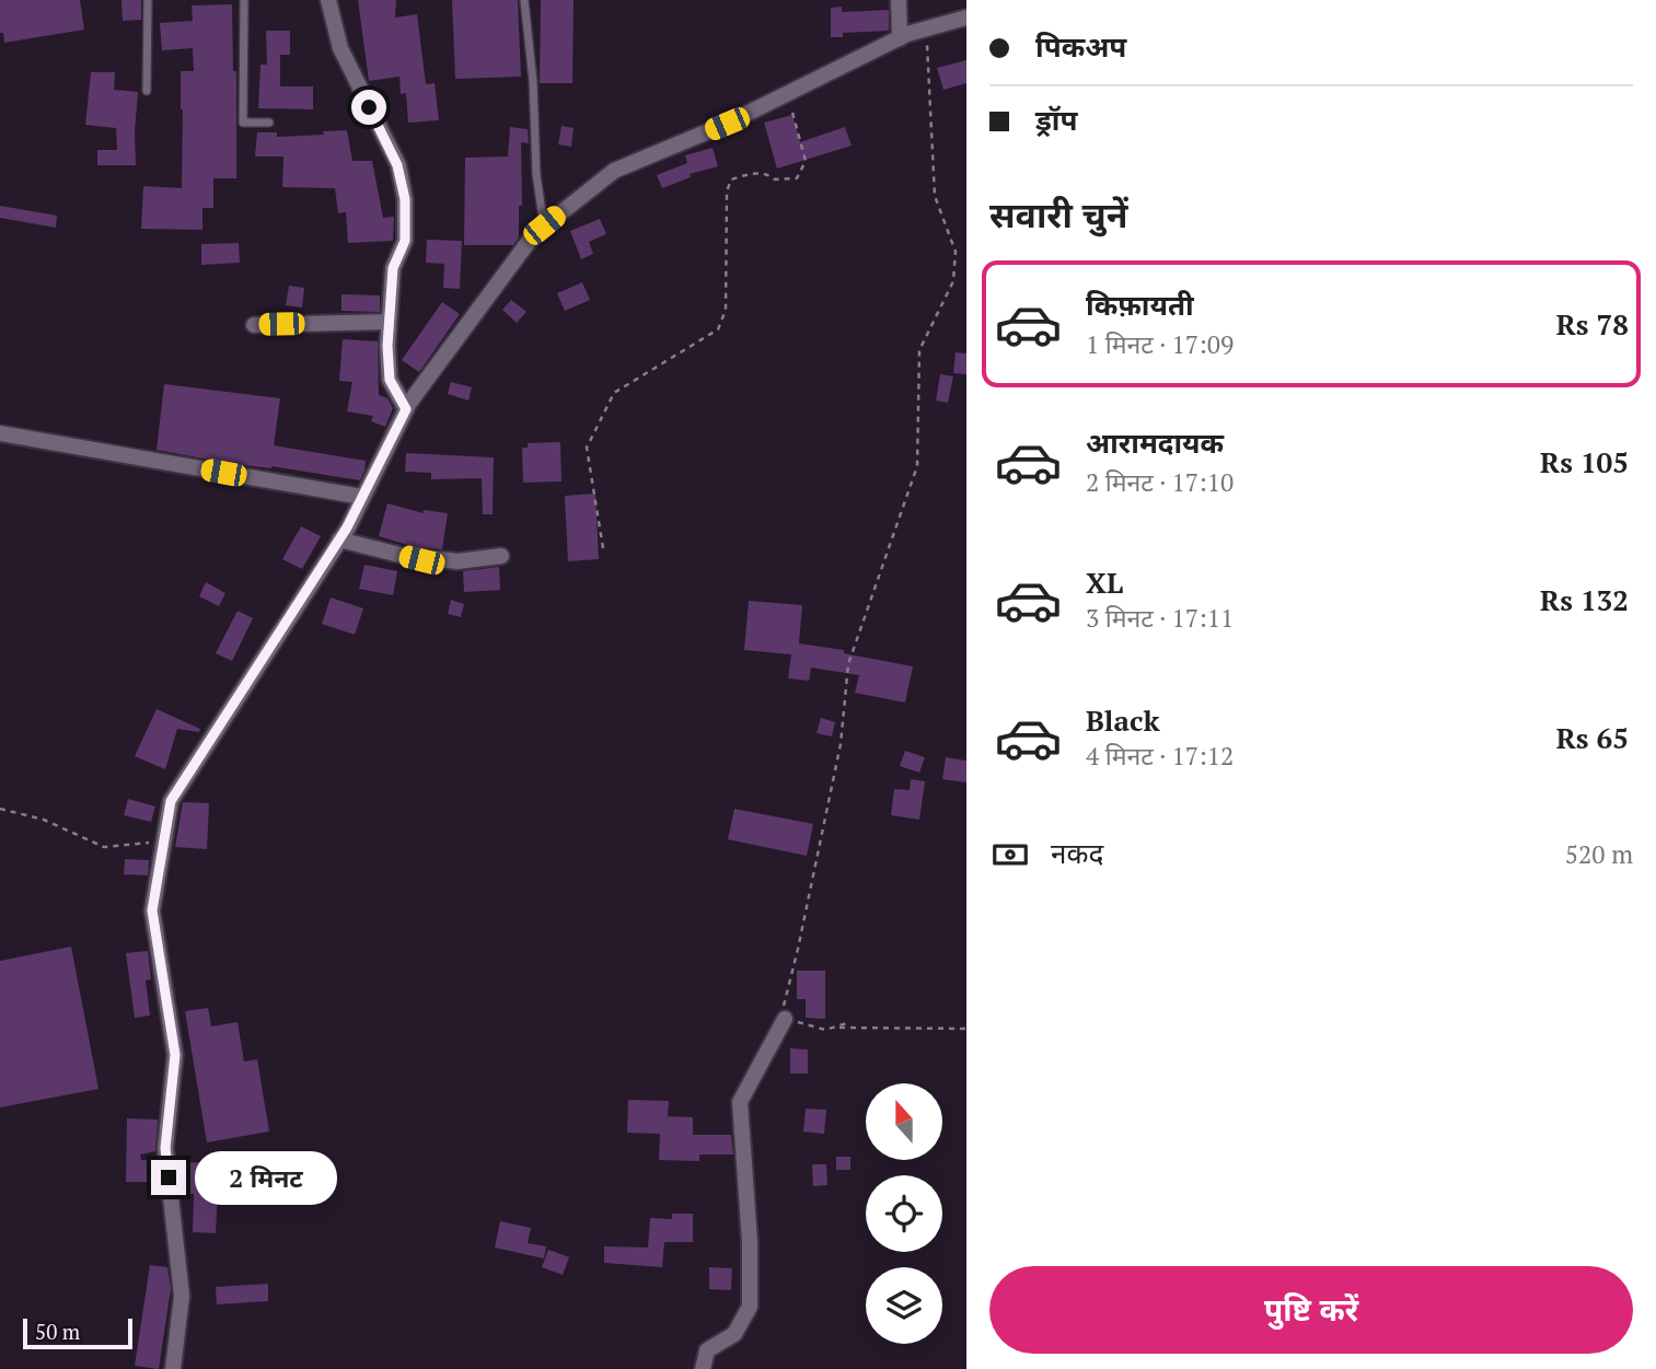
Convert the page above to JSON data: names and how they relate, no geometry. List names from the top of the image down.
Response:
{
  "scale_bar": "50 m",
  "north": "top",
  "page": {
    "banner": ["पिकअप", "ड्रॉप"],
    "heading": "सवारी चुनें",
    "list": [
      {
        "name": "किफ़ायती",
        "note": "1 मिनट · 17:09",
        "value": "Rs 78"
      },
      {
        "name": "आरामदायक",
        "note": "2 मिनट · 17:10",
        "value": "Rs 105"
      },
      {
        "name": "XL",
        "note": "3 मिनट · 17:11",
        "value": "Rs 132"
      },
      {
        "name": "Black",
        "note": "4 मिनट · 17:12",
        "value": "Rs 65"
      }
    ],
    "pay": ["नकद", "520 m"],
    "bubble": "2 मिनट",
    "buttons": "पुष्टि करें",
    "scale": "50 m"
  }
}
